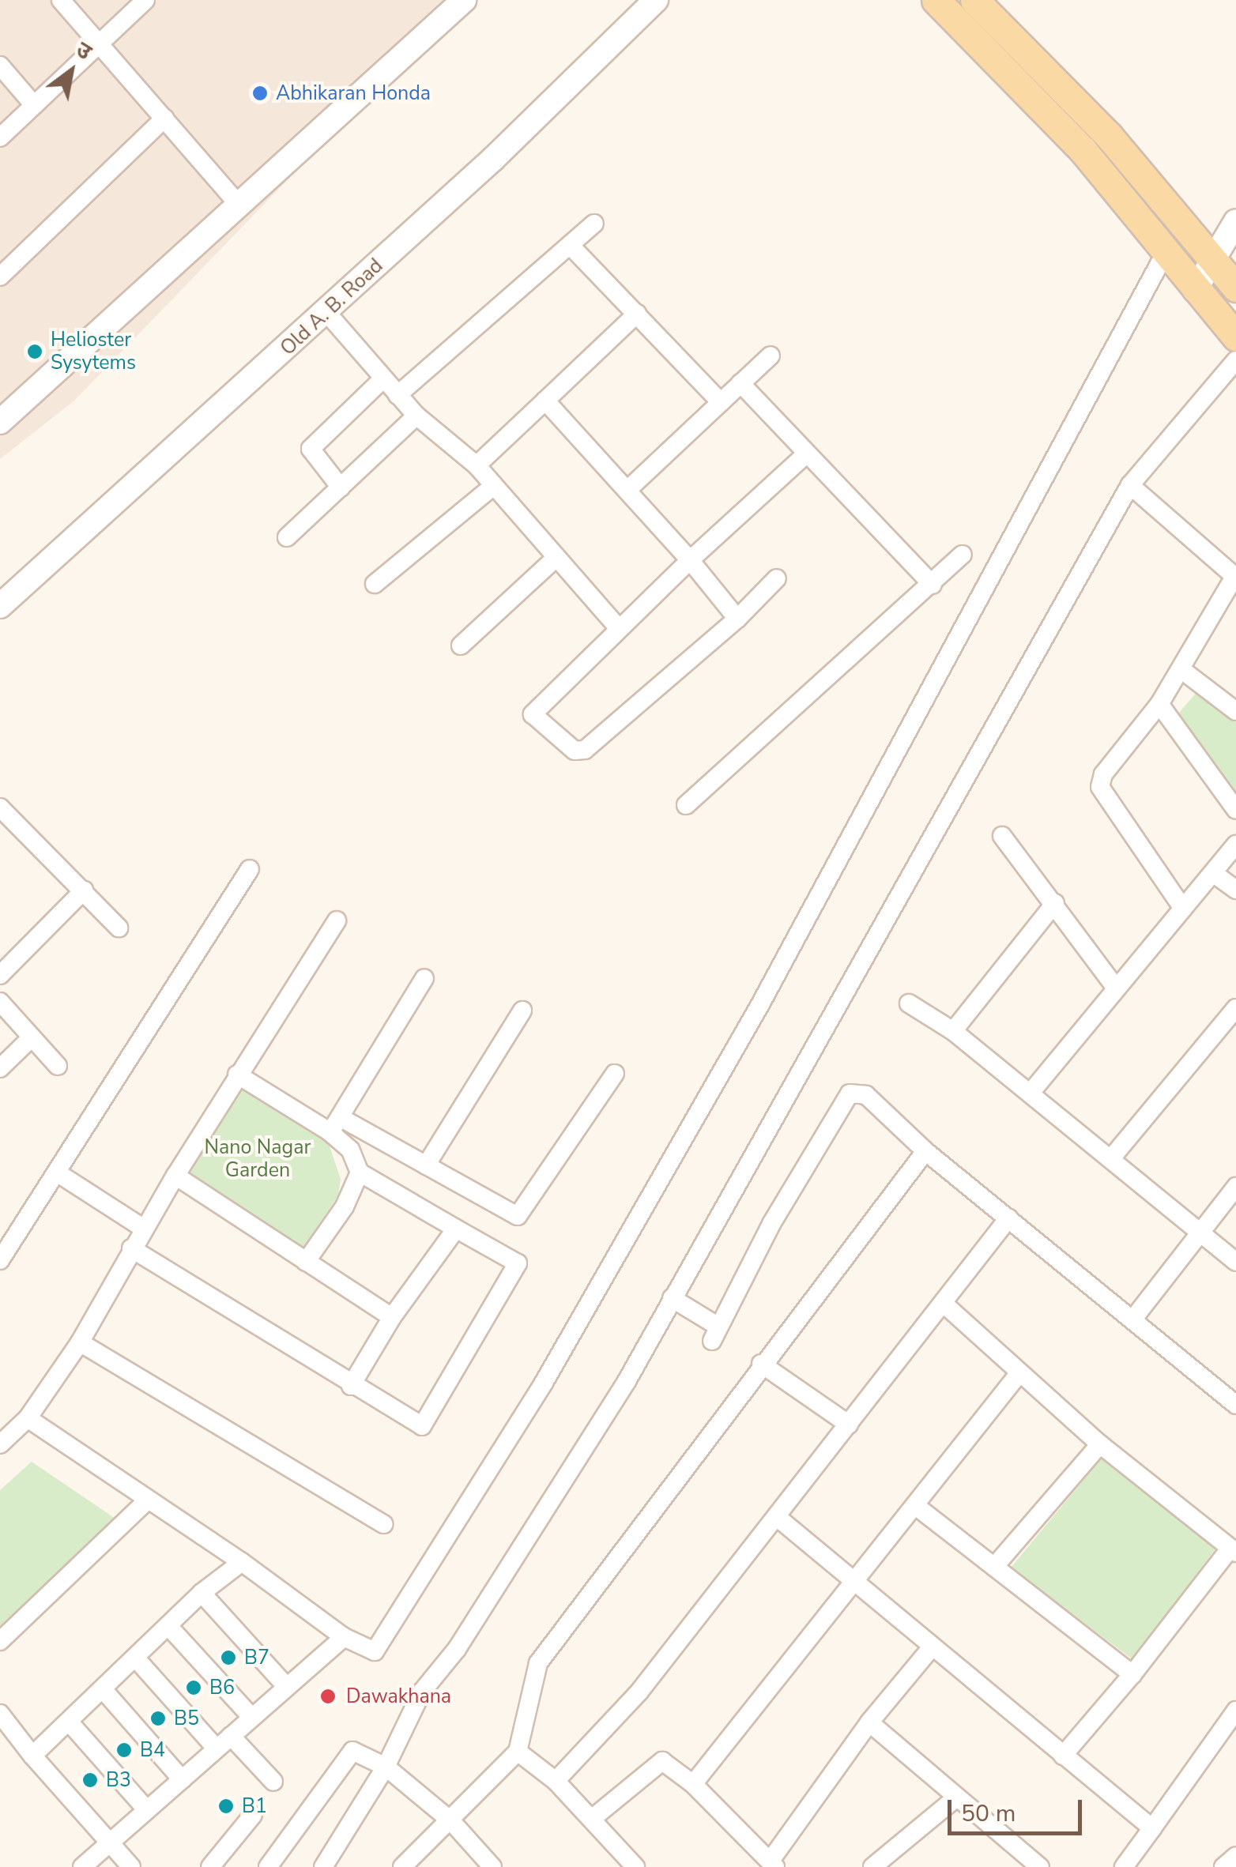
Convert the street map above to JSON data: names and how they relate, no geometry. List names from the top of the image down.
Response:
{
  "streets": {
    "main road": ["Old A. B. Road"]
  },
  "parks": ["Nano Nagar Garden"],
  "places": [
    "Abhikaran Honda",
    "Helioster Sysytems",
    "B7",
    "B6",
    "Dawakhana",
    "B5",
    "B4",
    "B3",
    "B1"
  ],
  "scale_bar": "50 m",
  "north": "top right"
}
